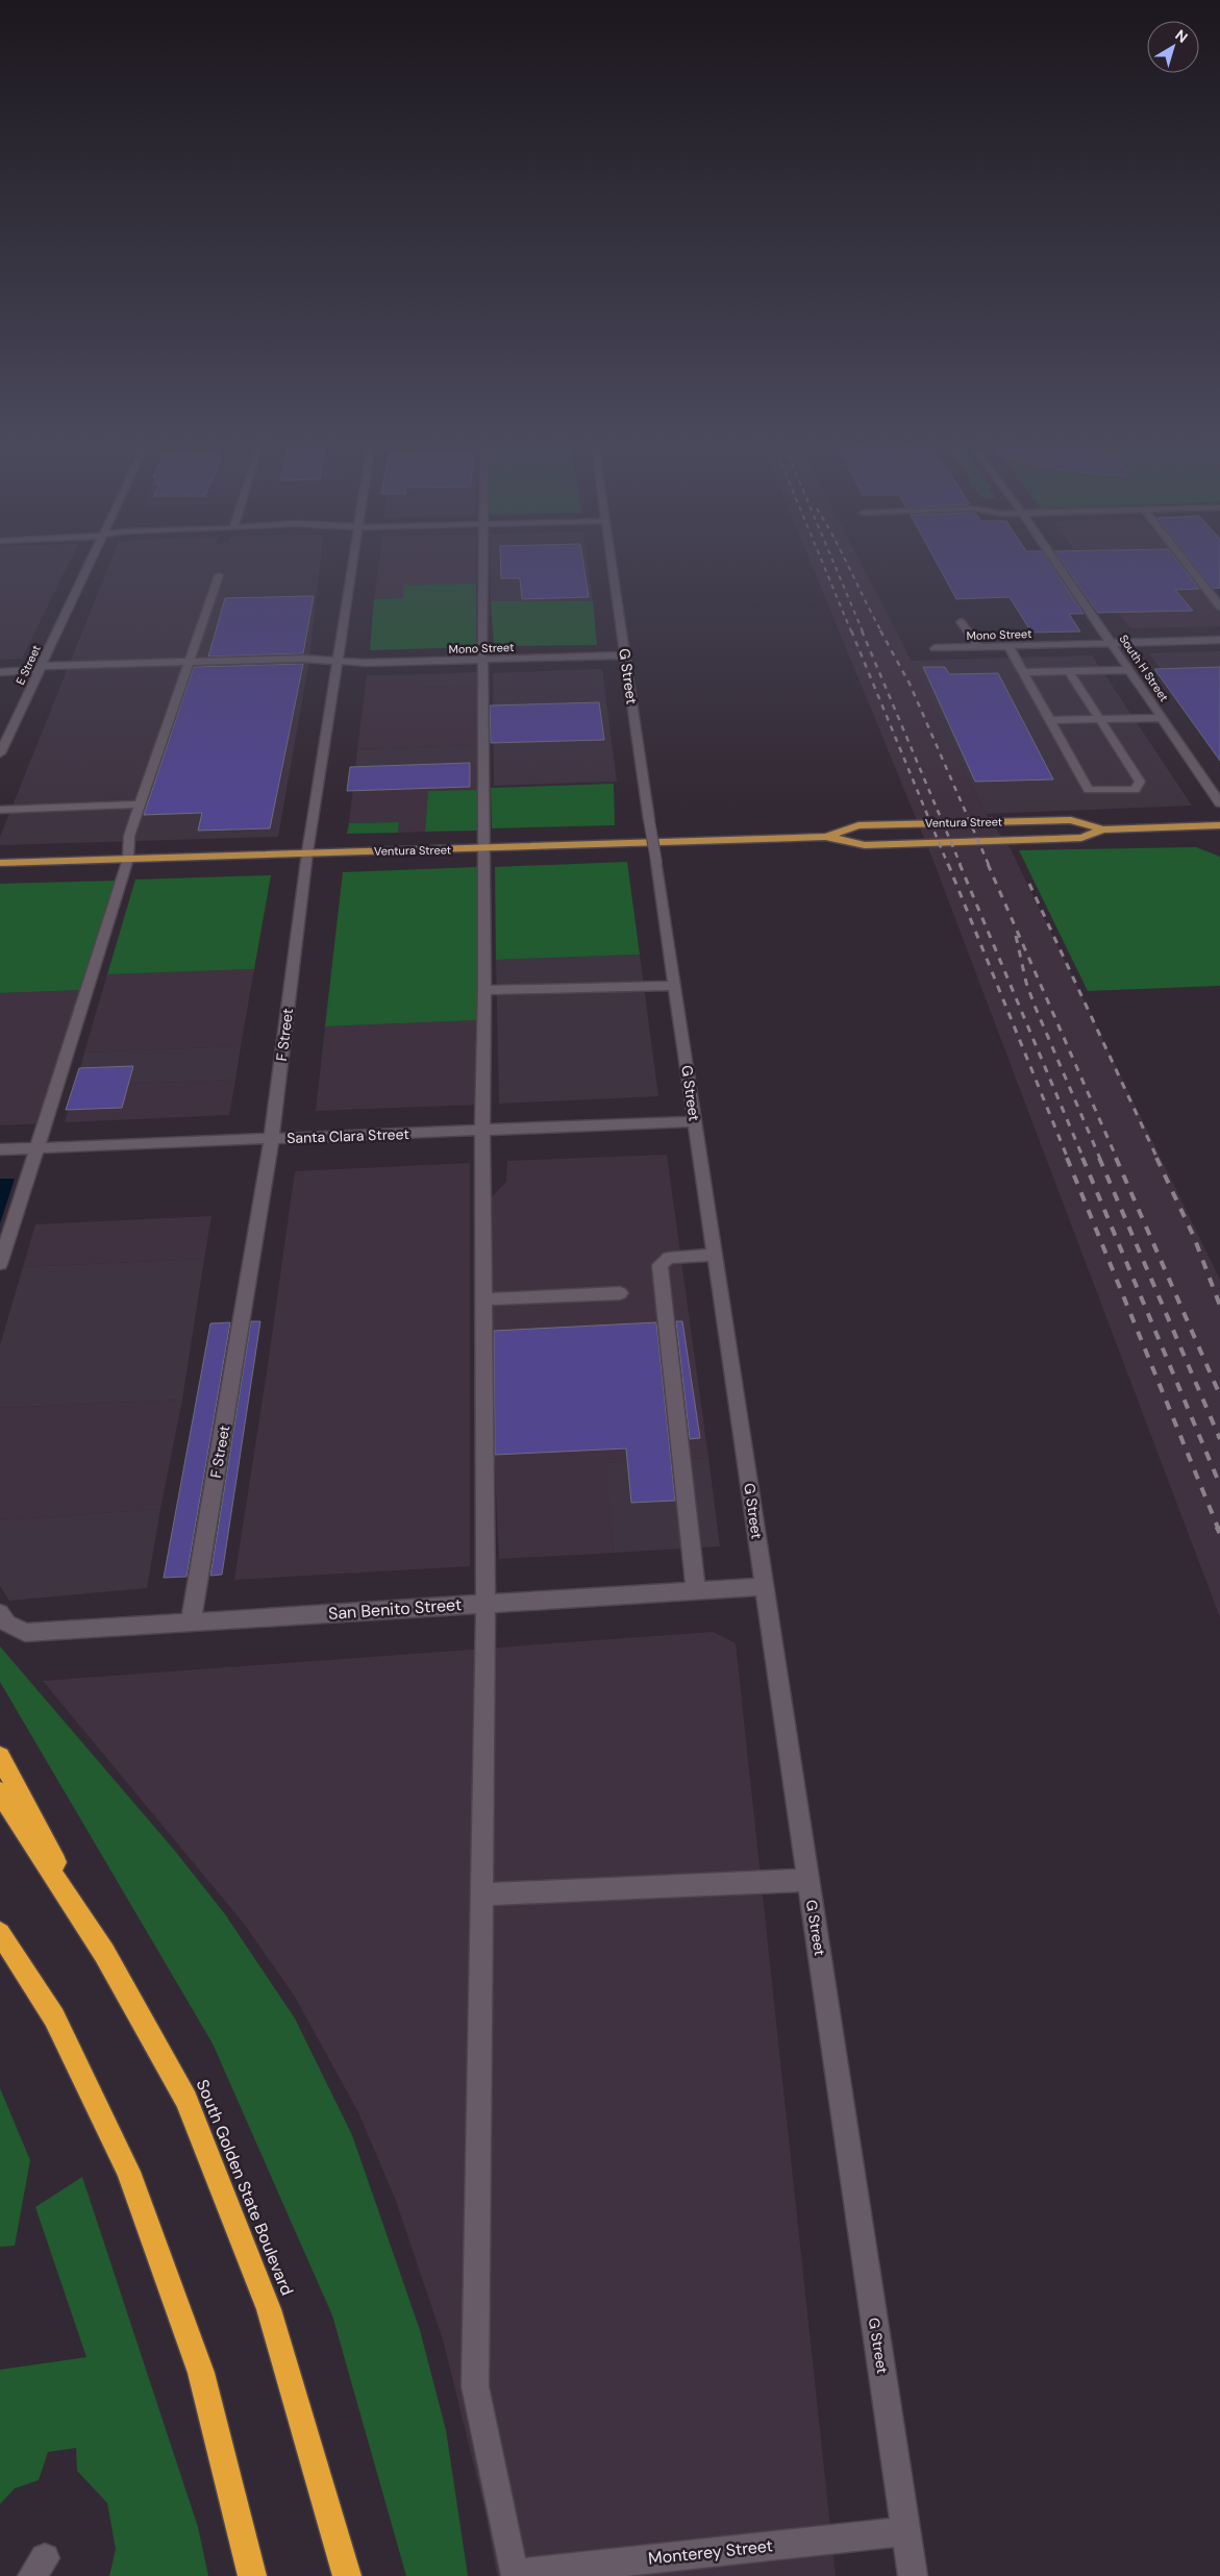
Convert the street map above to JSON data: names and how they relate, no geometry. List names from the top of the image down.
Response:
{
  "streets": {
    "highway": ["South Golden State Boulevard"],
    "main road": ["Ventura Street"],
    "street": [
      "Mono Street",
      "E Street",
      "South H Street",
      "G Street",
      "F Street",
      "Santa Clara Street",
      "San Benito Street",
      "Monterey Street"
    ]
  },
  "crossings": [
    ["Mono Street", "E Street"],
    ["Mono Street", "South H Street"],
    ["Mono Street", "G Street"],
    ["Mono Street", "F Street"],
    ["G Street", "Santa Clara Street"],
    ["G Street", "San Benito Street"],
    ["G Street", "Monterey Street"],
    ["Ventura Street", "F Street"],
    ["F Street", "Santa Clara Street"],
    ["F Street", "San Benito Street"]
  ],
  "north": "top right"
}
